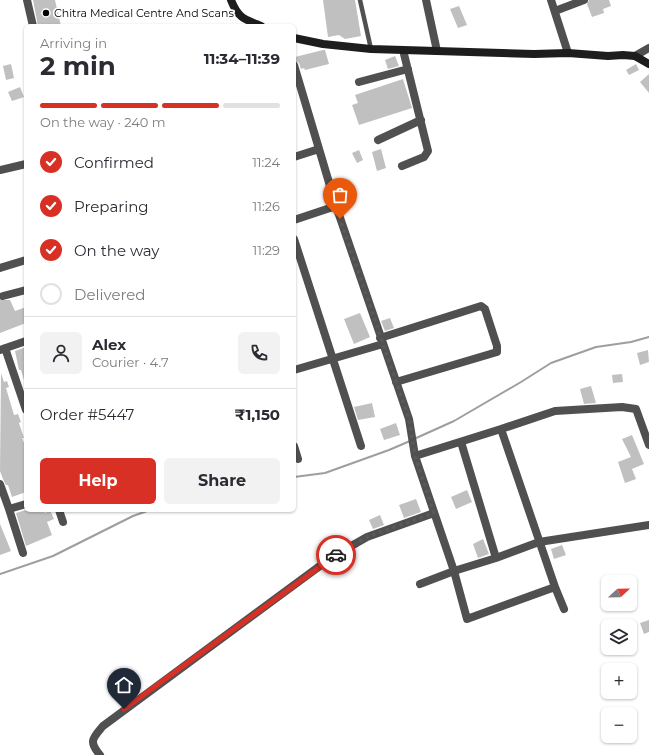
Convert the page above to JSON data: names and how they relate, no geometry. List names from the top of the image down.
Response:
{
  "places": ["Chitra Medical Centre And Scans"],
  "north": "right",
  "page": {
    "heading": ["2 min", "Arriving in", "11:34–11:39"],
    "panel": [
      "Alex",
      "Courier · 4.7",
      "Order #5447",
      "₹1,150"
    ],
    "bar": "On the way · 240 m",
    "list": [
      ["Confirmed", "11:24"],
      ["Preparing", "11:26"],
      ["On the way", "11:29"],
      "Delivered"
    ],
    "buttons": ["Help", "Share"],
    "map_buttons": ["+", "−"]
  }
}
